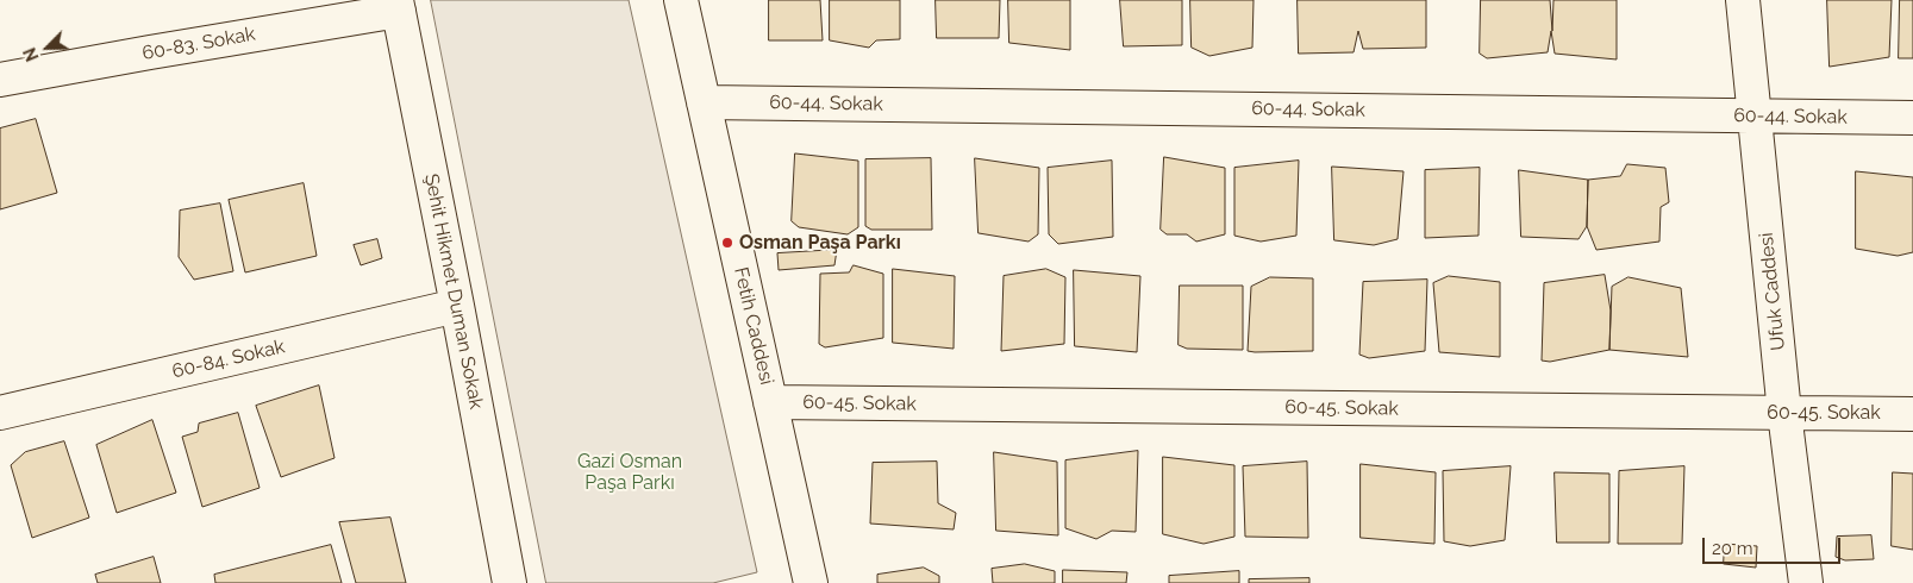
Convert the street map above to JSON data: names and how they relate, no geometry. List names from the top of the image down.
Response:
{
  "streets": {
    "street": [
      "60-83. Sokak",
      "60-44. Sokak",
      "Şehit Hikmet Duman Sokak",
      "Ufuk Caddesi",
      "Fetih Caddesi",
      "60-84. Sokak",
      "60-45. Sokak"
    ]
  },
  "crossings": [
    ["60-83. Sokak", "Şehit Hikmet Duman Sokak"],
    ["60-44. Sokak", "Ufuk Caddesi"],
    ["60-44. Sokak", "Fetih Caddesi"],
    ["Şehit Hikmet Duman Sokak", "60-84. Sokak"],
    ["Ufuk Caddesi", "60-45. Sokak"],
    ["Fetih Caddesi", "60-45. Sokak"]
  ],
  "parks": ["Gazi Osman Paşa Parkı"],
  "places": ["Osman Paşa Parkı"],
  "scale_bar": "20 m",
  "north": "bottom left"
}
